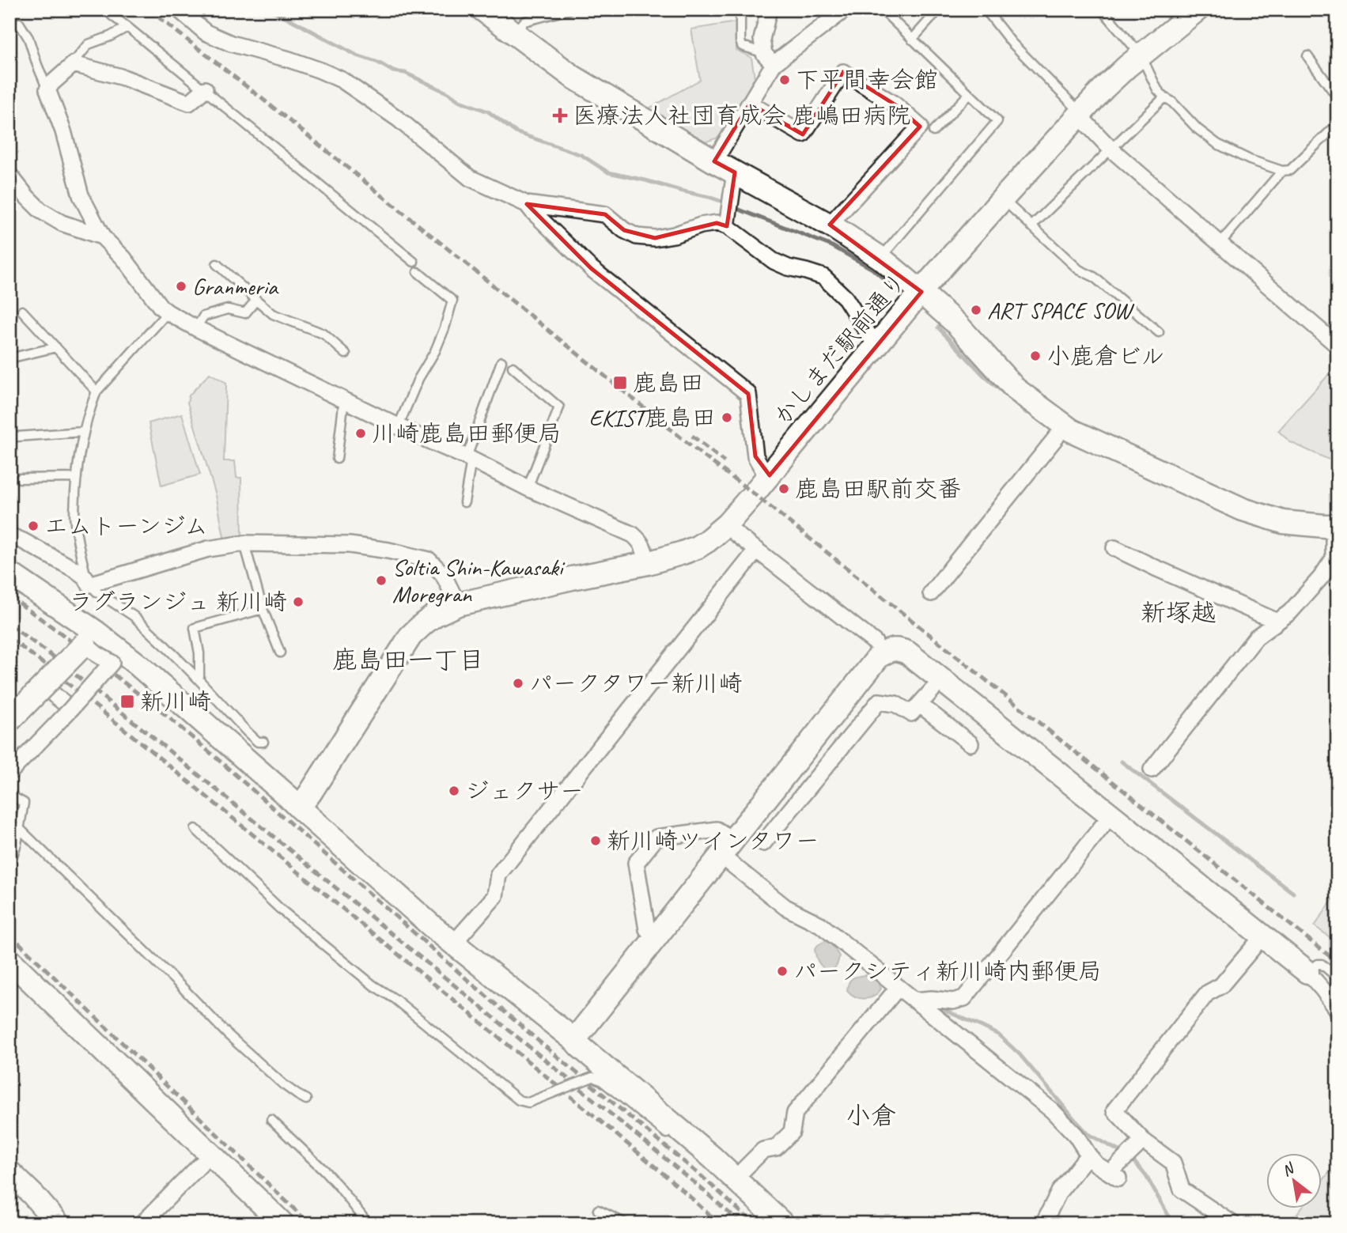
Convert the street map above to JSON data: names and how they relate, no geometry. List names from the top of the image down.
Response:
{
  "streets": {
    "street": ["かしまだ駅前通り"]
  },
  "districts": ["新塚越", "鹿島田一丁目", "小倉"],
  "places": {
    "other": [
      "下平間幸会館",
      "Granmeria",
      "ART SPACE SOW",
      "小鹿倉ビル",
      "EKIST鹿島田",
      "川崎鹿島田郵便局",
      "鹿島田駅前交番",
      "エムトーンジム",
      "Soltia Shin-Kawasaki Moregran",
      "ラグランジュ 新川崎",
      "パークタワー新川崎",
      "ジェクサー",
      "新川崎ツインタワー",
      "パークシティ新川崎内郵便局"
    ],
    "health": ["医療法人社団育成会 鹿嶋田病院"],
    "transit": ["鹿島田", "新川崎"]
  },
  "north": "top left"
}
